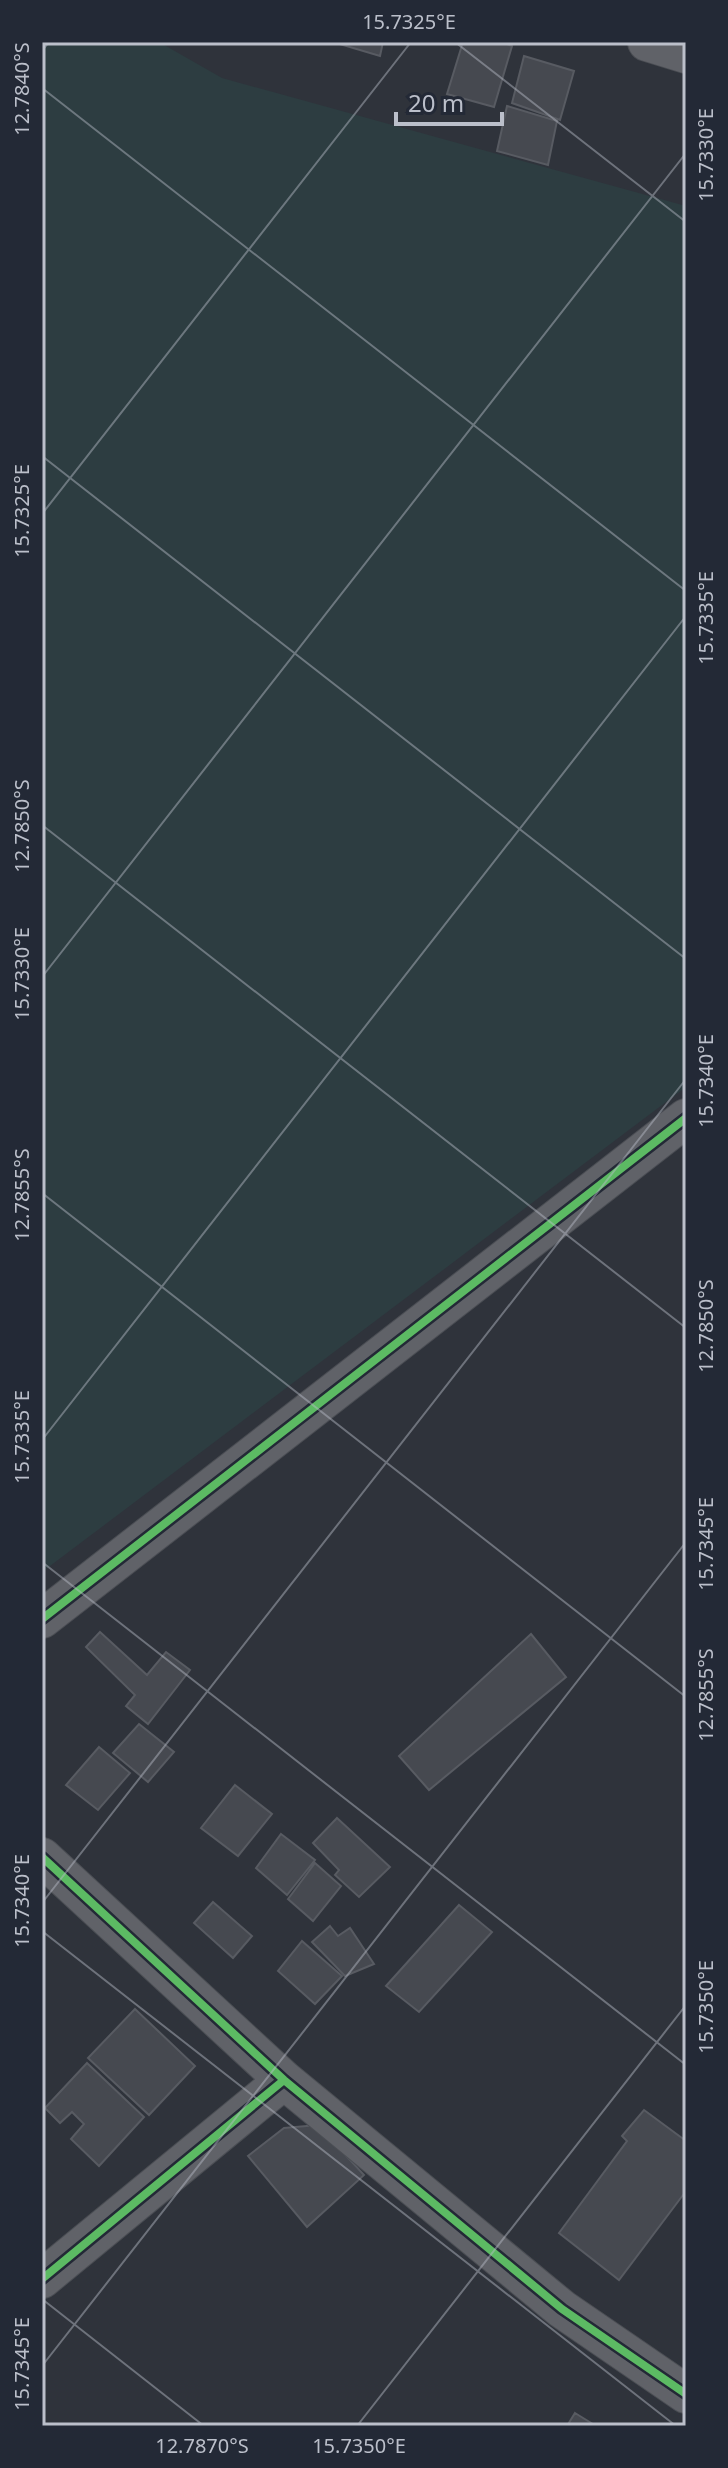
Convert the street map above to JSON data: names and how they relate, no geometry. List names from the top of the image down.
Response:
{
  "scale_bar": "20 m",
  "coordinates": [
    "15.7325°E",
    "12.7840°S",
    "15.7330°E",
    "15.7335°E",
    "12.7850°S",
    "15.7340°E",
    "12.7855°S",
    "15.7345°E",
    "15.7350°E",
    "12.7870°S"
  ]
}
